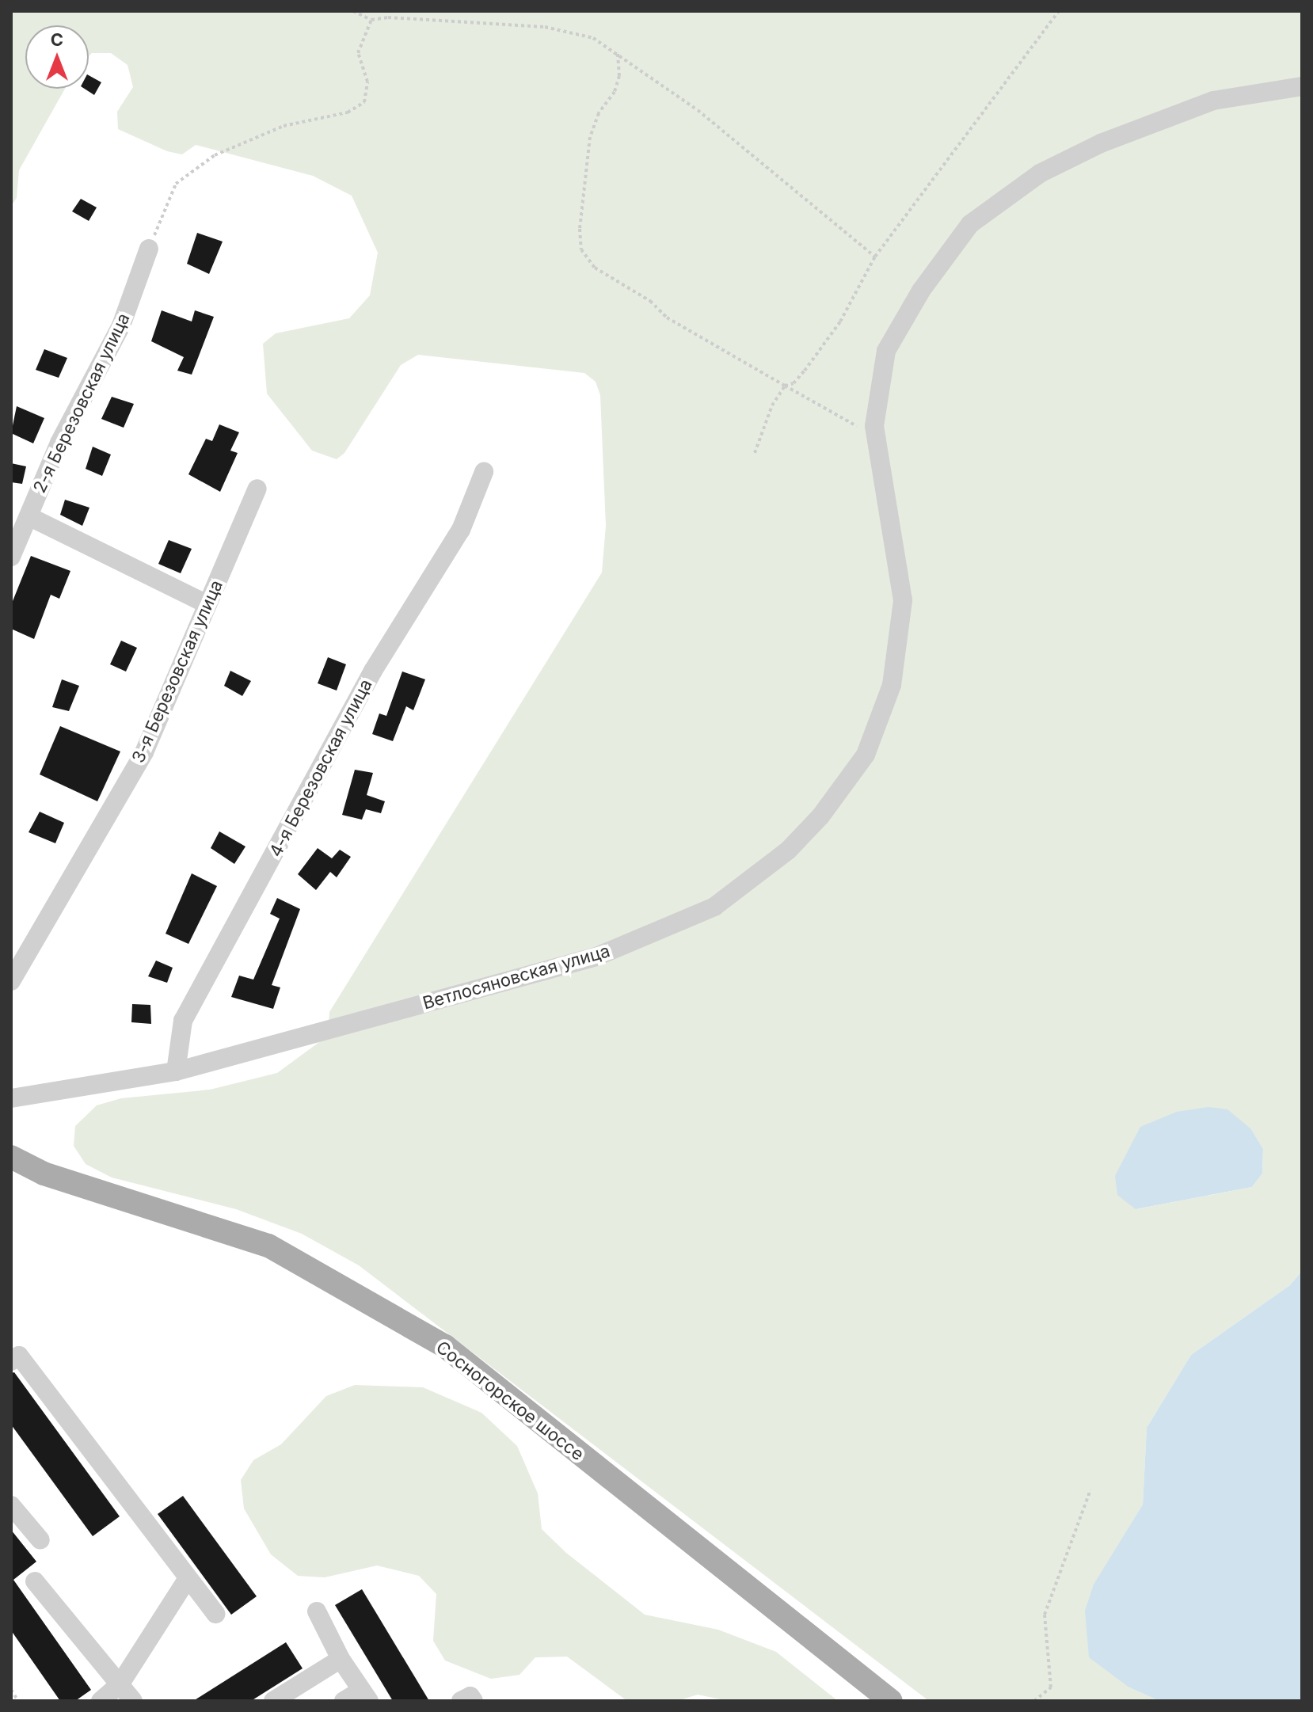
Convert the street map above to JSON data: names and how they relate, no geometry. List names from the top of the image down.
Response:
{
  "streets": {
    "main road": ["Сосногорское шоссе"],
    "street": [
      "2-я Березовская улица",
      "3-я Березовская улица",
      "4-я Березовская улица",
      "Ветлосяновская улица"
    ]
  },
  "crossings": [
    ["4-я Березовская улица", "Ветлосяновская улица"]
  ],
  "north": "top"
}
